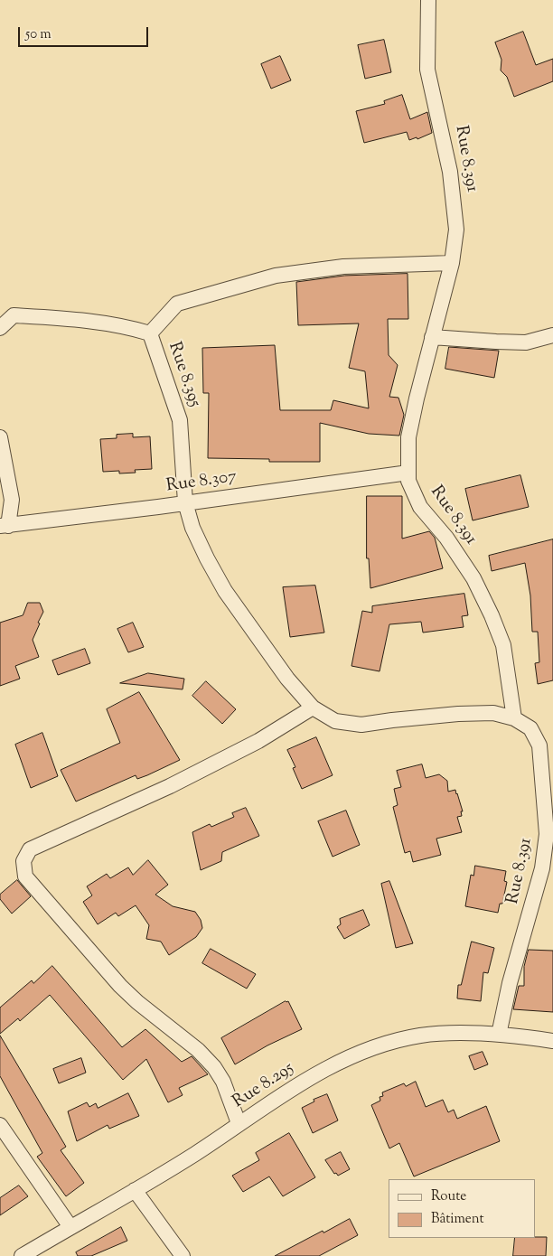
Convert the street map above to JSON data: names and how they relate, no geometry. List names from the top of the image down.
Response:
{
  "streets": {
    "street": [
      "Rue 8.391",
      "Rue 8.395",
      "Rue 8.307",
      "Rue 8.295"
    ]
  },
  "crossings": [
    ["Rue 8.391", "Rue 8.395"],
    ["Rue 8.391", "Rue 8.307"],
    ["Rue 8.391", "Rue 8.295"],
    ["Rue 8.395", "Rue 8.307"]
  ],
  "legend": ["Route", "Bâtiment"],
  "scale_bar": "50 m"
}
